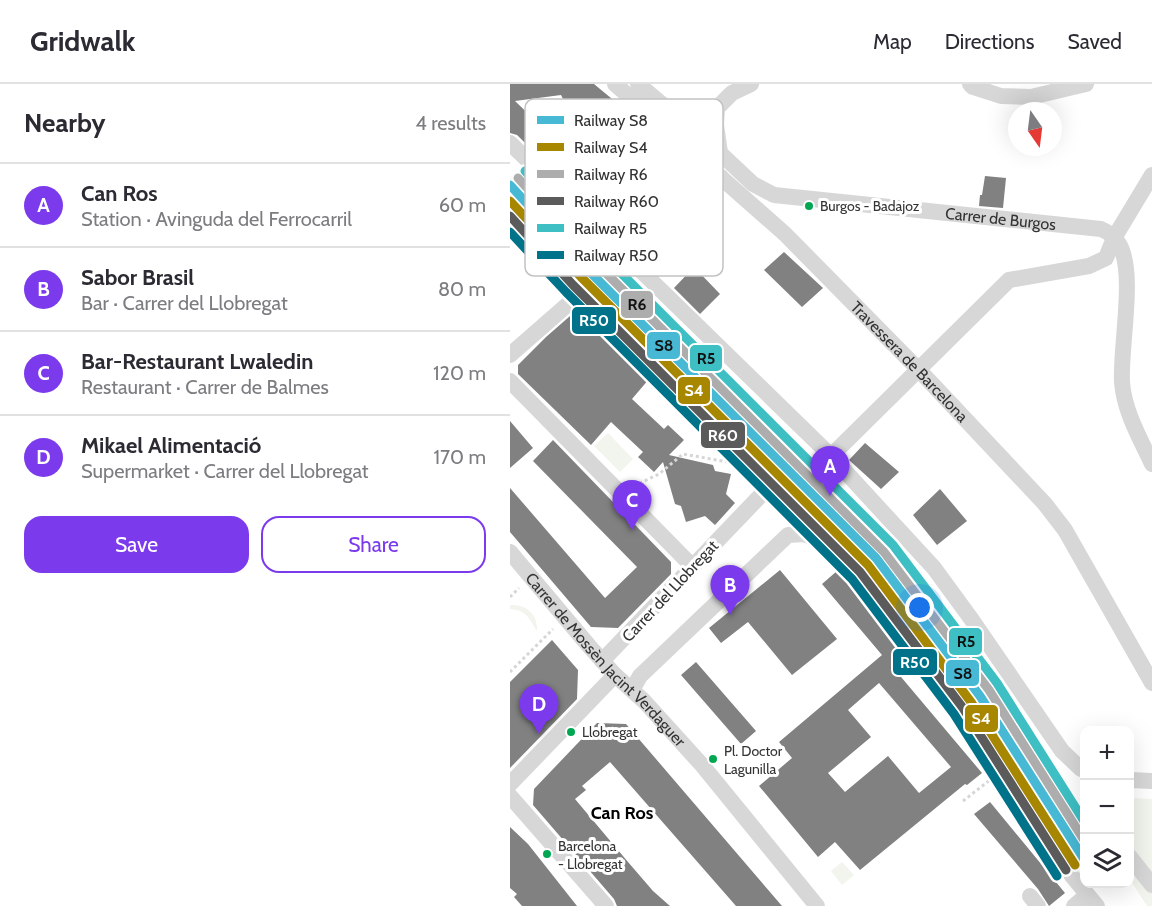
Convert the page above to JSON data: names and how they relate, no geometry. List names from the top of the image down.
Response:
{
  "streets": {
    "street": [
      "Carrer de Burgos",
      "Travessera de Barcelona",
      "Carrer del Llobregat",
      "Carrer de Mossèn Jacint Verdaguer"
    ]
  },
  "crossings": [
    ["Carrer del Llobregat", "Carrer de Mossèn Jacint Verdaguer"]
  ],
  "districts": ["Can Ros"],
  "places": [
    "Burgos - Badajoz",
    "Llobregat",
    "Pl. Doctor Lagunilla",
    "Barcelona - Llobregat"
  ],
  "lines": [
    "rail line R6",
    "rail line S8",
    "rail line S4",
    "rail line R60",
    "rail line R50",
    "rail line R5"
  ],
  "legend": [
    "Railway S8",
    "Railway S4",
    "Railway R6",
    "Railway R60",
    "Railway R5",
    "Railway R50"
  ],
  "north": "bottom",
  "page": {
    "header": "Gridwalk",
    "nav": ["Map", "Directions", "Saved"],
    "heading": ["Nearby", "4 results"],
    "list": [
      {
        "mark": "A",
        "name": "Can Ros",
        "note": "Station · Avinguda del Ferrocarril",
        "value": "60 m"
      },
      {
        "mark": "B",
        "name": "Sabor Brasil",
        "note": "Bar · Carrer del Llobregat",
        "value": "80 m"
      },
      {
        "mark": "C",
        "name": "Bar-Restaurant Lwaledin",
        "note": "Restaurant · Carrer de Balmes",
        "value": "120 m"
      },
      {
        "mark": "D",
        "name": "Mikael Alimentació",
        "note": "Supermarket · Carrer del Llobregat",
        "value": "170 m"
      }
    ],
    "pins": [
      "A",
      "C",
      "B",
      "D"
    ],
    "buttons": ["Save", "Share"],
    "map_buttons": ["+", "−"]
  }
}
